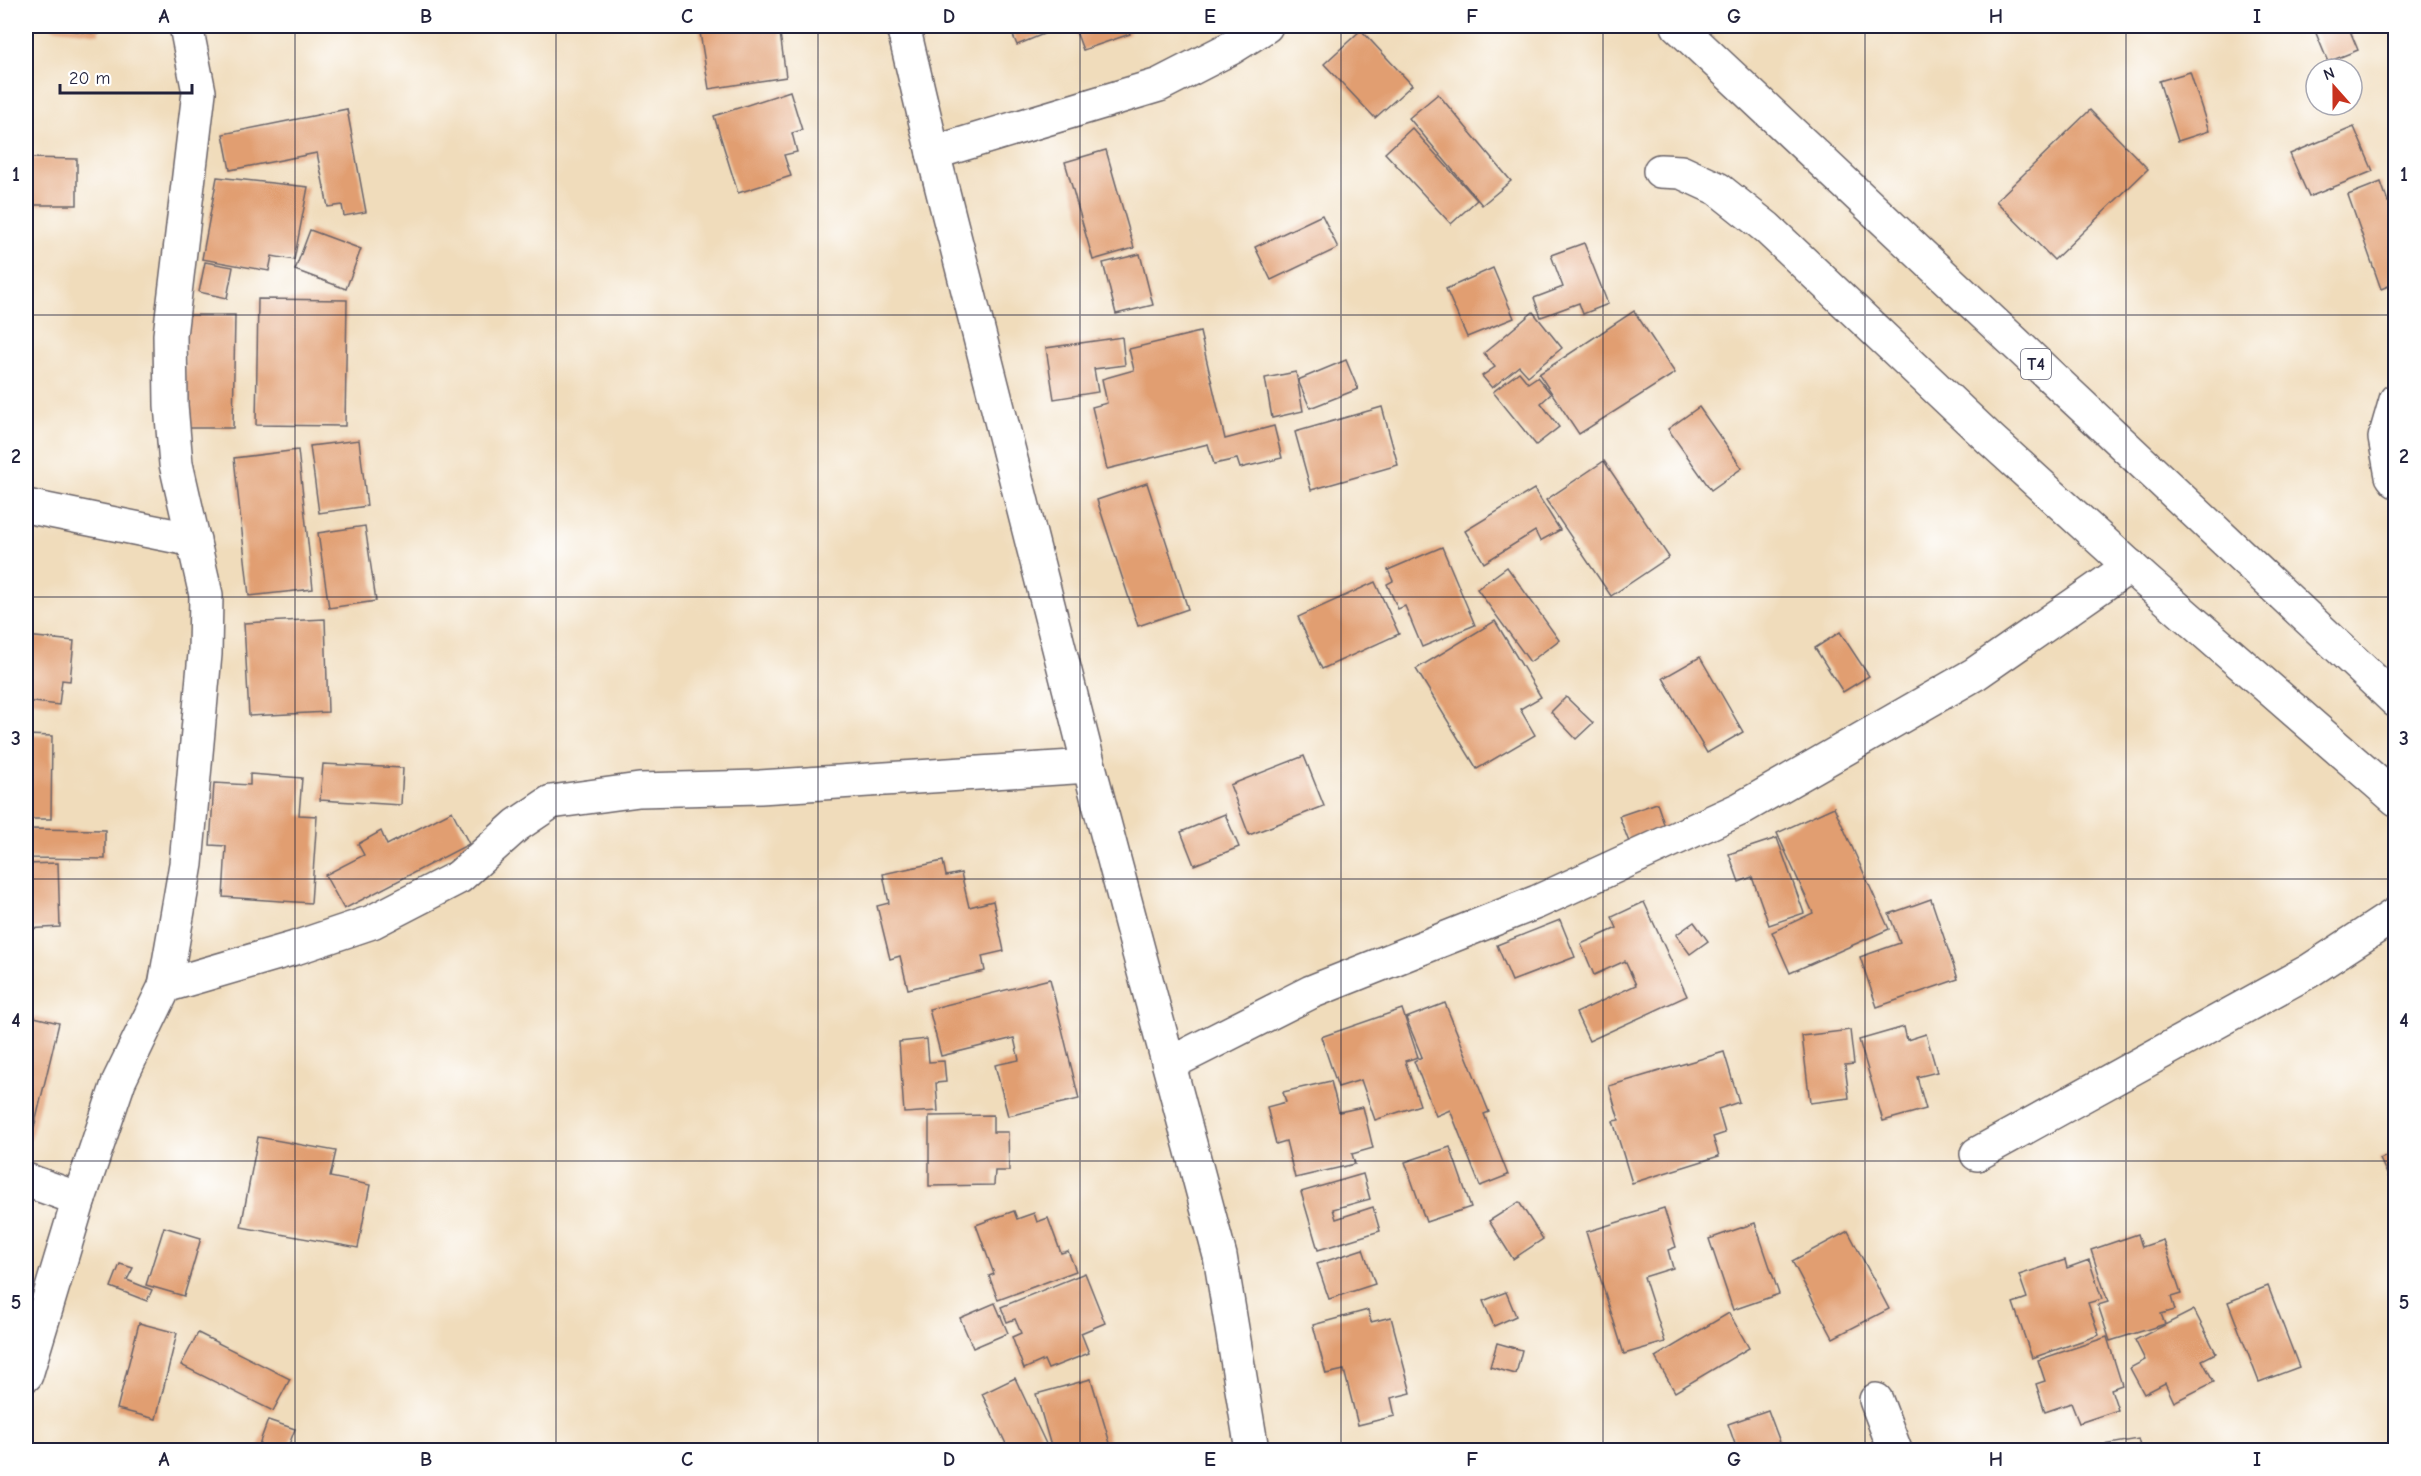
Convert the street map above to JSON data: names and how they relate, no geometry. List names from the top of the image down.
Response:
{
  "streets": {
    "main road": ["T4"]
  },
  "scale_bar": "20 m",
  "north": "top",
  "grid": {
    "columns": [
      "A",
      "B",
      "C",
      "D",
      "E",
      "F",
      "G",
      "H",
      "I"
    ],
    "rows": [
      "1",
      "2",
      "3",
      "4",
      "5"
    ]
  }
}
